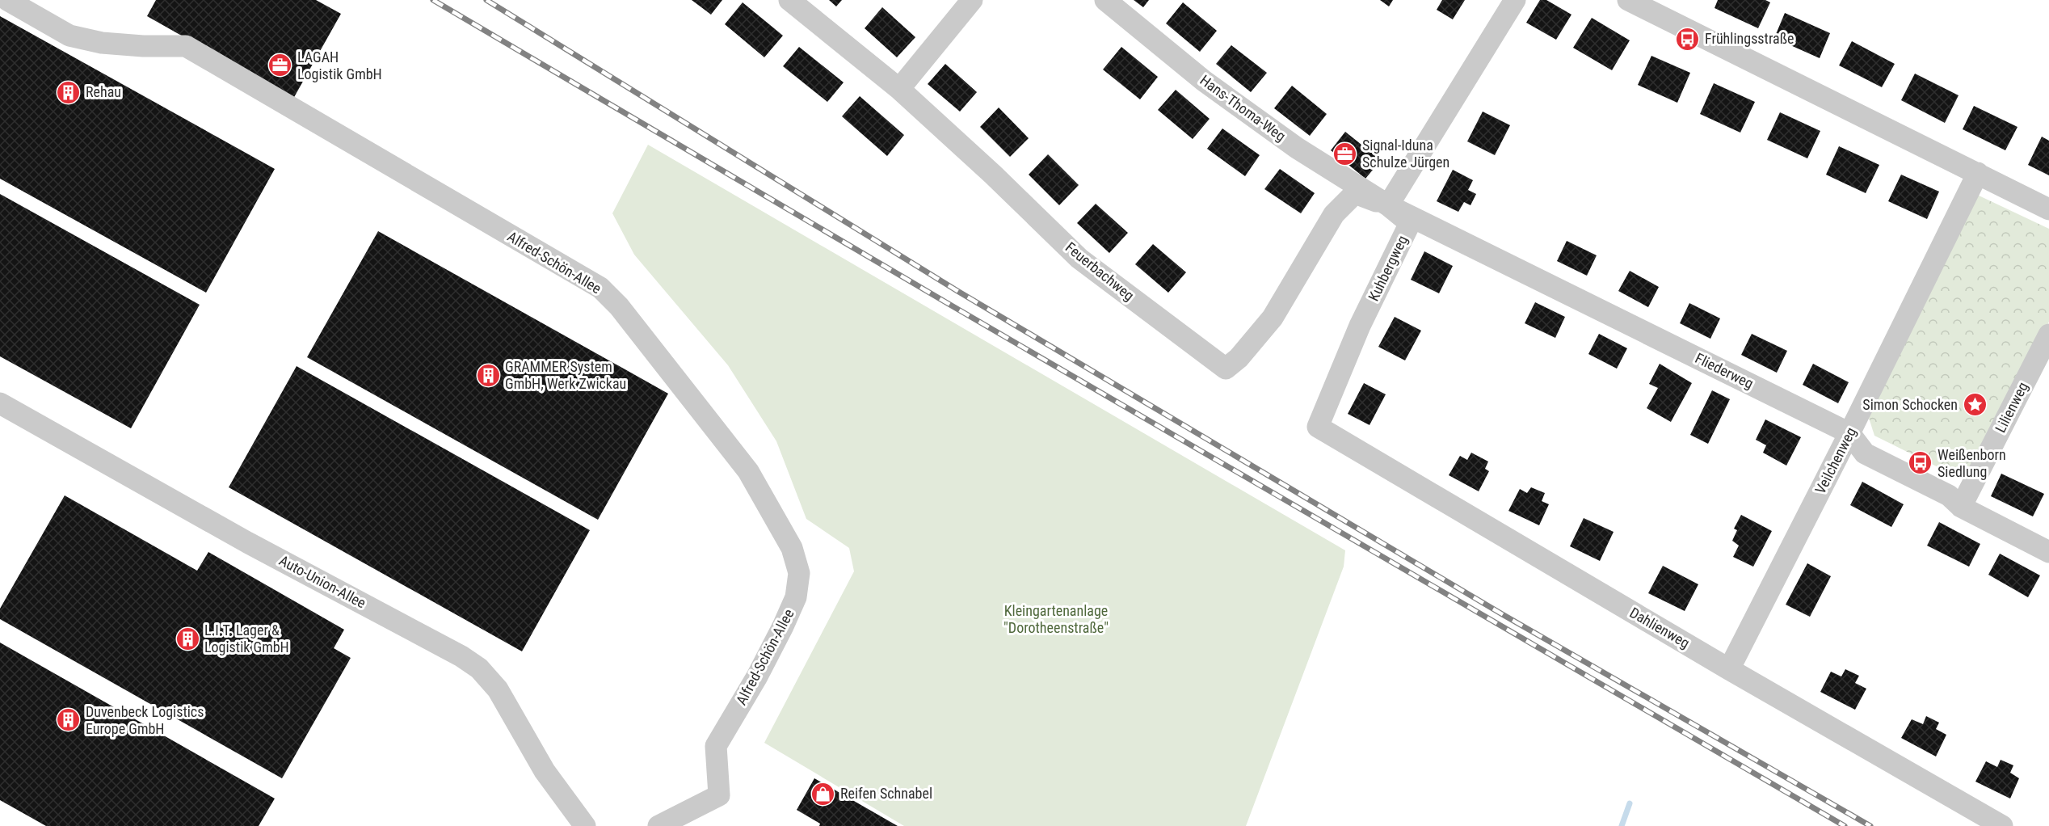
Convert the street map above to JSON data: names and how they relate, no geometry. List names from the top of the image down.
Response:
{
  "streets": {
    "street": [
      "Hans-Thoma-Weg",
      "Alfred-Schön-Allee",
      "Kuhbergweg",
      "Feuerbachweg",
      "Fliederweg",
      "Lilienweg",
      "Veilchenweg",
      "Auto-Union-Allee",
      "Dahlienweg"
    ]
  },
  "crossings": [
    ["Hans-Thoma-Weg", "Kuhbergweg"],
    ["Hans-Thoma-Weg", "Feuerbachweg"],
    ["Hans-Thoma-Weg", "Fliederweg"],
    ["Kuhbergweg", "Feuerbachweg"],
    ["Kuhbergweg", "Fliederweg"],
    ["Kuhbergweg", "Dahlienweg"],
    ["Feuerbachweg", "Fliederweg"],
    ["Fliederweg", "Lilienweg"],
    ["Fliederweg", "Veilchenweg"],
    ["Veilchenweg", "Dahlienweg"]
  ],
  "parks": ["Kleingartenanlage \"Dorotheenstraße\""],
  "places": {
    "bus stop": ["Frühlingsstraße", "Weißenborn Siedlung"],
    "office": ["LAGAH Logistik GmbH", "Signal-Iduna Schulze Jürgen"],
    "building": [
      "Rehau",
      "GRAMMER System GmbH, Werk Zwickau",
      "L.I.T. Lager & Logistik GmbH",
      "Duvenbeck Logistics Europe GmbH"
    ],
    "place": ["Simon Schocken"],
    "shop": ["Reifen Schnabel"]
  }
}
